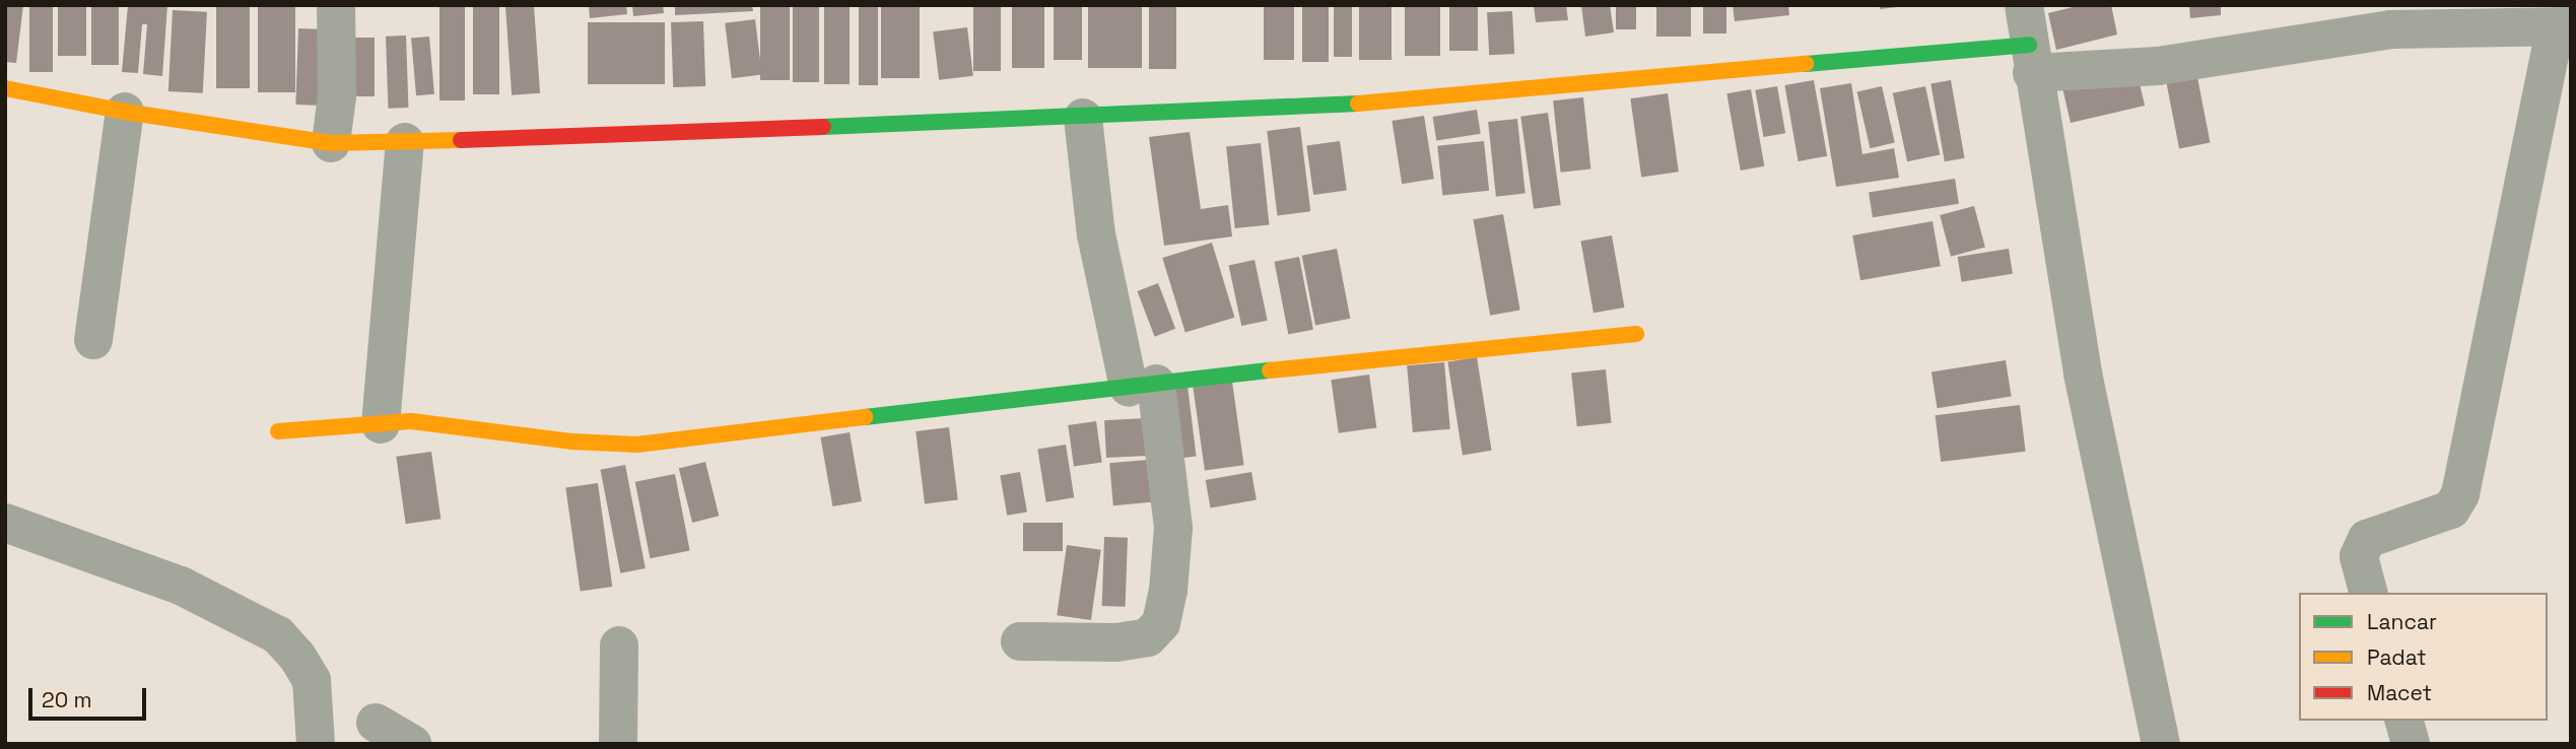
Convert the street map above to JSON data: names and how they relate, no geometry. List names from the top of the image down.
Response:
{
  "legend": ["Lancar", "Padat", "Macet"],
  "scale_bar": "20 m"
}
